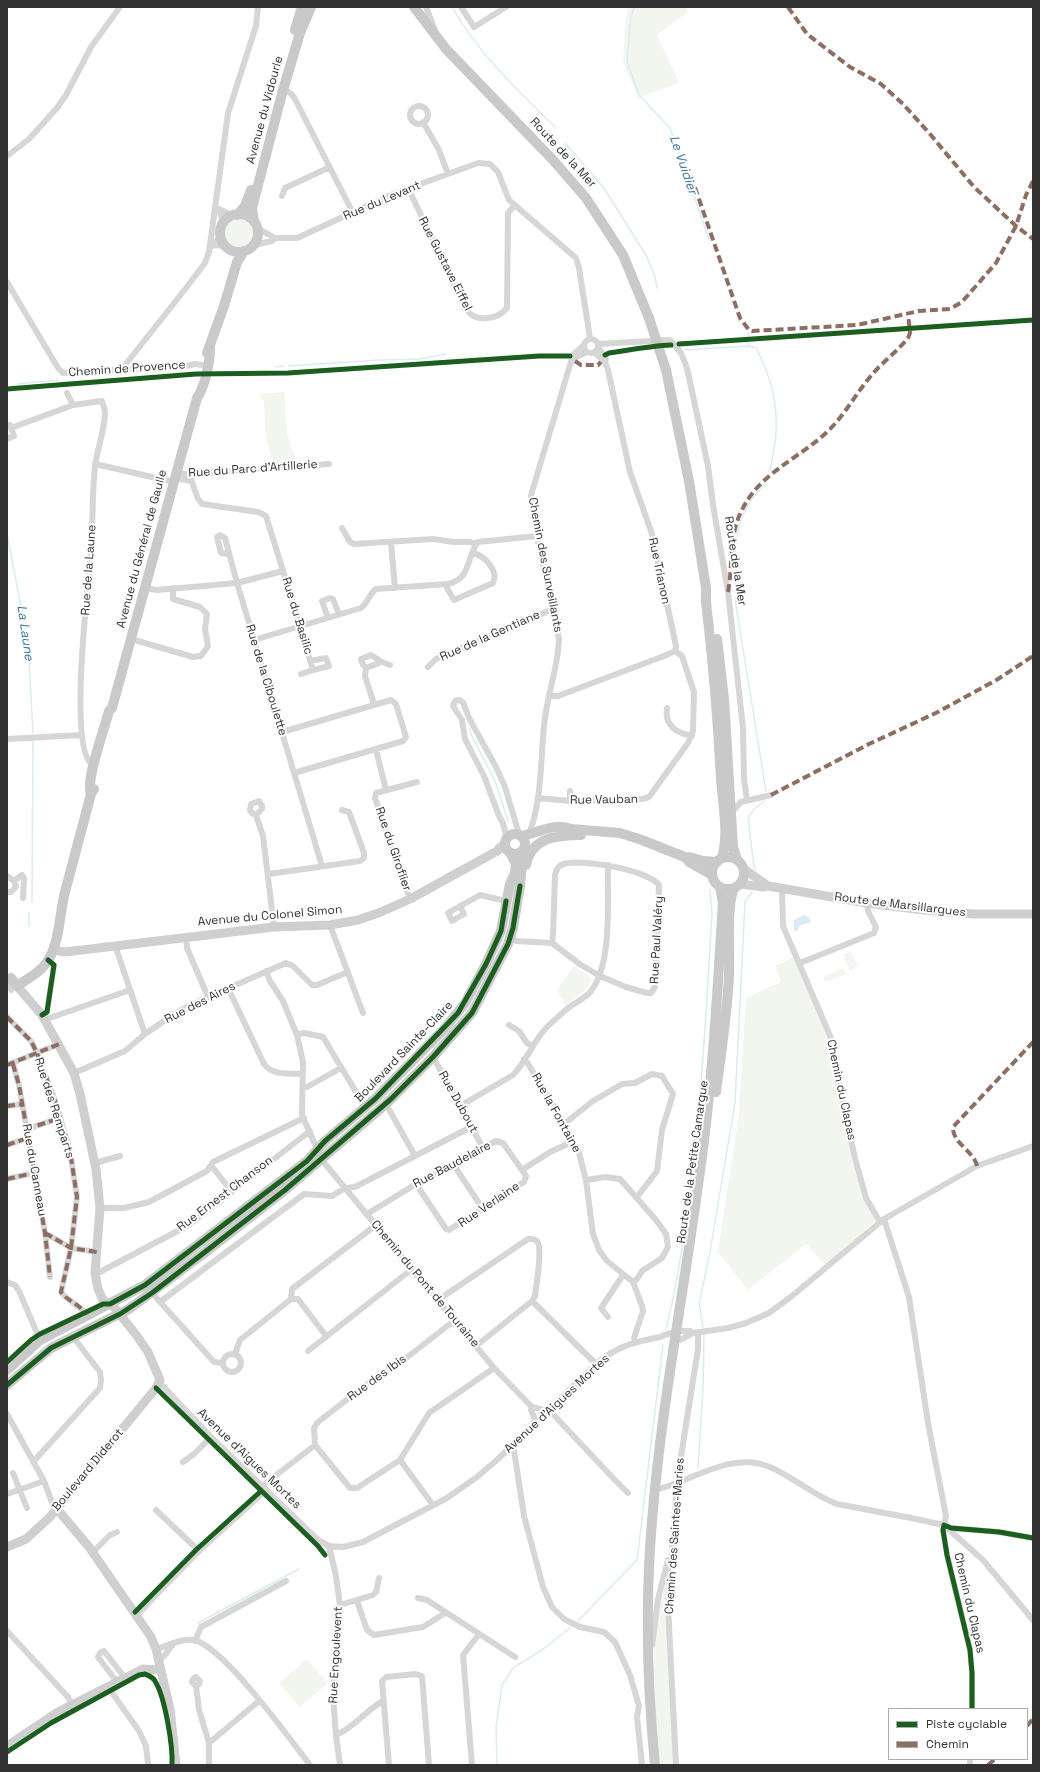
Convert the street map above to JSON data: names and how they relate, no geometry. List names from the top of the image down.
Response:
{
  "streets": {
    "main road": [
      "Avenue du Vidourle",
      "Route de la Mer",
      "Avenue du Général de Gaulle",
      "Route de Marsillargues",
      "Avenue du Colonel Simon",
      "Boulevard Sainte-Claire",
      "Route de la Petite Camargue",
      "Boulevard Diderot"
    ],
    "street": [
      "Rue du Levant",
      "Rue Gustave Eiffel",
      "Chemin de Provence",
      "Rue du Parc d'Artillerie",
      "Chemin des Surveillants",
      "Rue de la Laune",
      "Rue Trianon",
      "Rue du Basilic",
      "Rue de la Gentiane",
      "Rue de la Ciboulette",
      "Rue Vauban",
      "Rue du Giroflier",
      "Rue Paul Valéry",
      "Rue des Aires",
      "Chemin du Clapas",
      "Rue Dubout",
      "Rue des Remparts",
      "Rue la Fontaine",
      "Rue Baudelaire",
      "Rue du Canneau",
      "Rue Ernest Chanson",
      "Rue Verlaine",
      "Chemin du Pont de Touraine",
      "Rue des Ibis",
      "Avenue d'Aigues Mortes",
      "Chemin des Saintes-Maries",
      "Rue Engoulevent"
    ]
  },
  "crossings": [
    ["Avenue du Vidourle", "Rue du Levant"],
    ["Route de la Mer", "Chemin des Surveillants"],
    ["Route de la Mer", "Rue Trianon"],
    ["Route de la Mer", "Route de Marsillargues"],
    ["Route de la Mer", "Route de la Petite Camargue"],
    ["Rue du Levant", "Rue Gustave Eiffel"],
    ["Chemin de Provence", "Avenue du Général de Gaulle"],
    ["Rue du Parc d'Artillerie", "Avenue du Général de Gaulle"],
    ["Avenue du Général de Gaulle", "Rue de la Laune"],
    ["Avenue du Général de Gaulle", "Avenue du Colonel Simon"],
    ["Chemin des Surveillants", "Rue Trianon"],
    ["Chemin des Surveillants", "Rue de la Gentiane"],
    ["Chemin des Surveillants", "Rue Vauban"],
    ["Rue du Basilic", "Rue de la Ciboulette"],
    ["Rue du Giroflier", "Avenue du Colonel Simon"],
    ["Route de Marsillargues", "Chemin du Clapas"],
    ["Route de Marsillargues", "Route de la Petite Camargue"],
    ["Avenue du Colonel Simon", "Boulevard Sainte-Claire"],
    ["Boulevard Sainte-Claire", "Rue Dubout"],
    ["Boulevard Sainte-Claire", "Rue des Remparts"],
    ["Boulevard Sainte-Claire", "Chemin du Pont de Touraine"],
    ["Rue Dubout", "Rue Baudelaire"],
    ["Route de la Petite Camargue", "Avenue d'Aigues Mortes"],
    ["Rue Baudelaire", "Rue Verlaine"],
    ["Rue Baudelaire", "Chemin du Pont de Touraine"],
    ["Chemin du Pont de Touraine", "Rue des Ibis"],
    ["Chemin du Pont de Touraine", "Avenue d'Aigues Mortes"],
    ["Avenue d'Aigues Mortes", "Boulevard Diderot"],
    ["Avenue d'Aigues Mortes", "Chemin des Saintes-Maries"],
    ["Avenue d'Aigues Mortes", "Rue Engoulevent"]
  ],
  "water": ["Le Vuidier", "La Laune"],
  "legend": ["Piste cyclable", "Chemin"]
}
